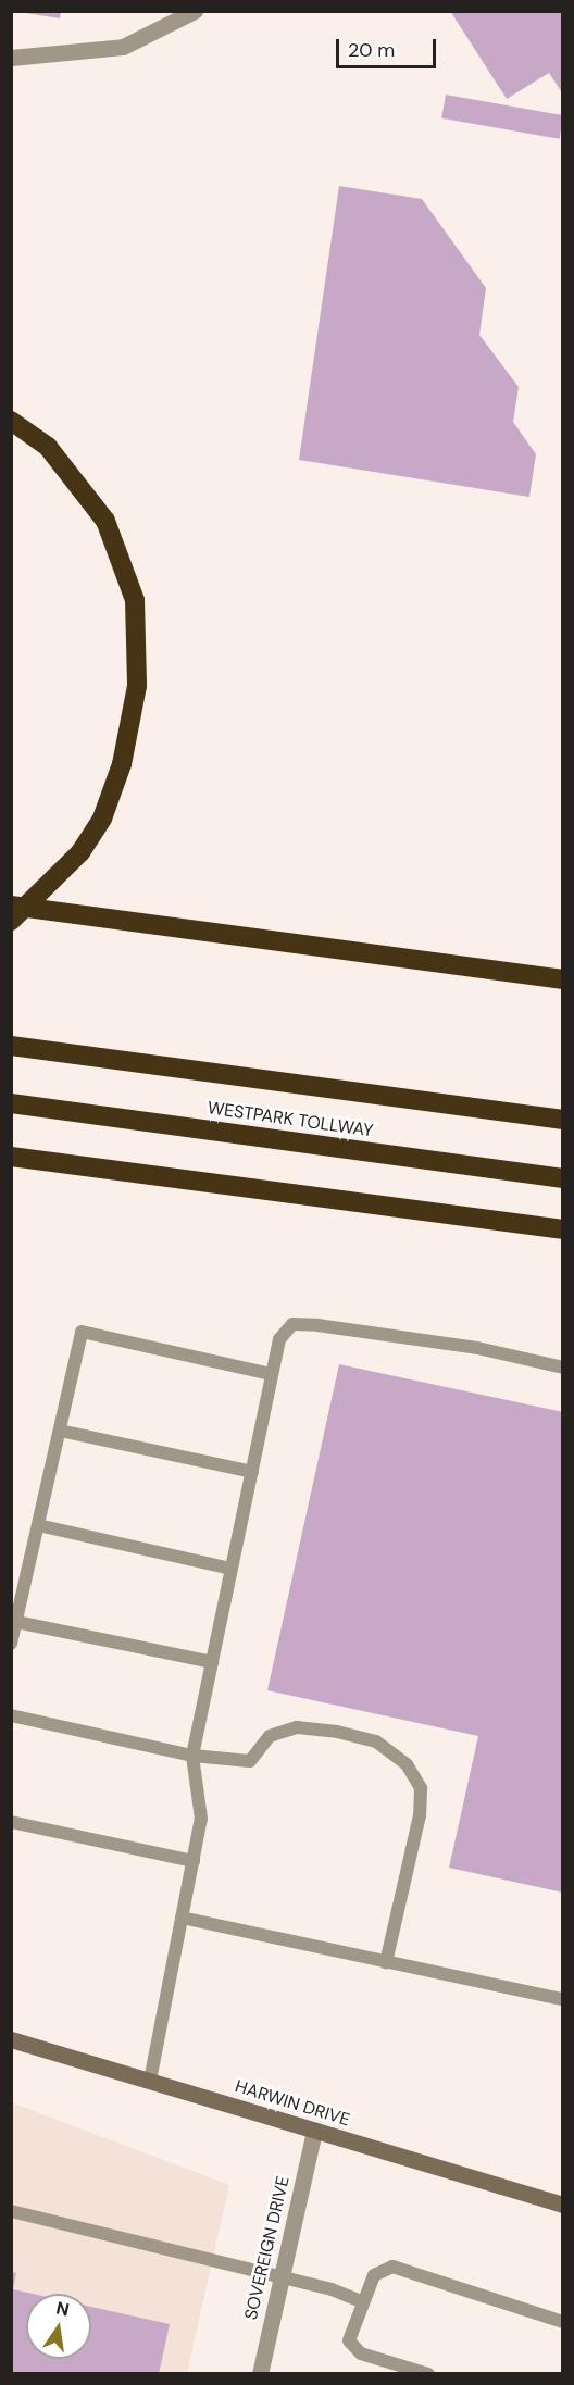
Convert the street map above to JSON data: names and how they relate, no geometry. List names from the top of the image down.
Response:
{
  "streets": {
    "highway": ["WESTPARK TOLLWAY"],
    "main road": ["HARWIN DRIVE"],
    "street": ["SOVEREIGN DRIVE"]
  },
  "crossings": [
    ["HARWIN DRIVE", "SOVEREIGN DRIVE"]
  ],
  "scale_bar": "20 m",
  "north": "top"
}
